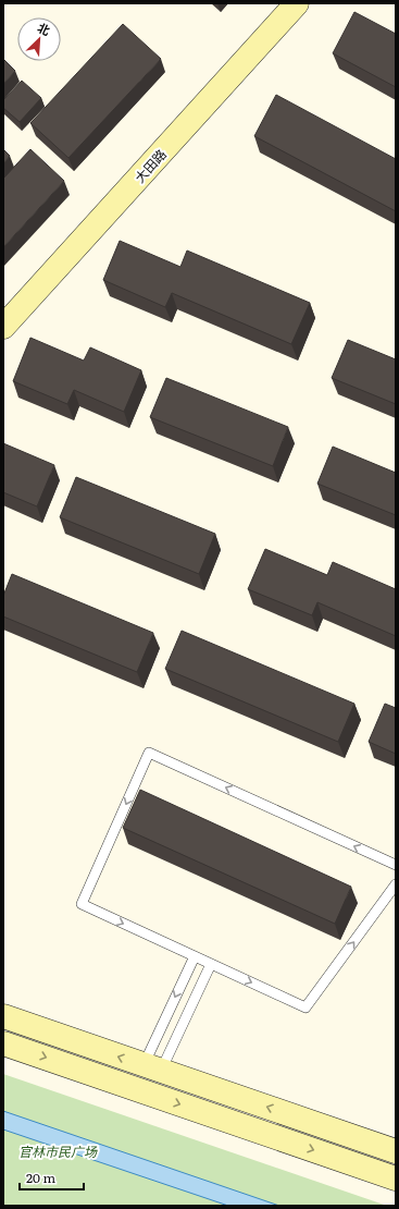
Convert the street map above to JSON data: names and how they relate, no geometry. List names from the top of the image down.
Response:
{
  "streets": {
    "main road": ["大田路"]
  },
  "parks": ["官林市民广场"],
  "scale_bar": "20 m",
  "north": "top right"
}
